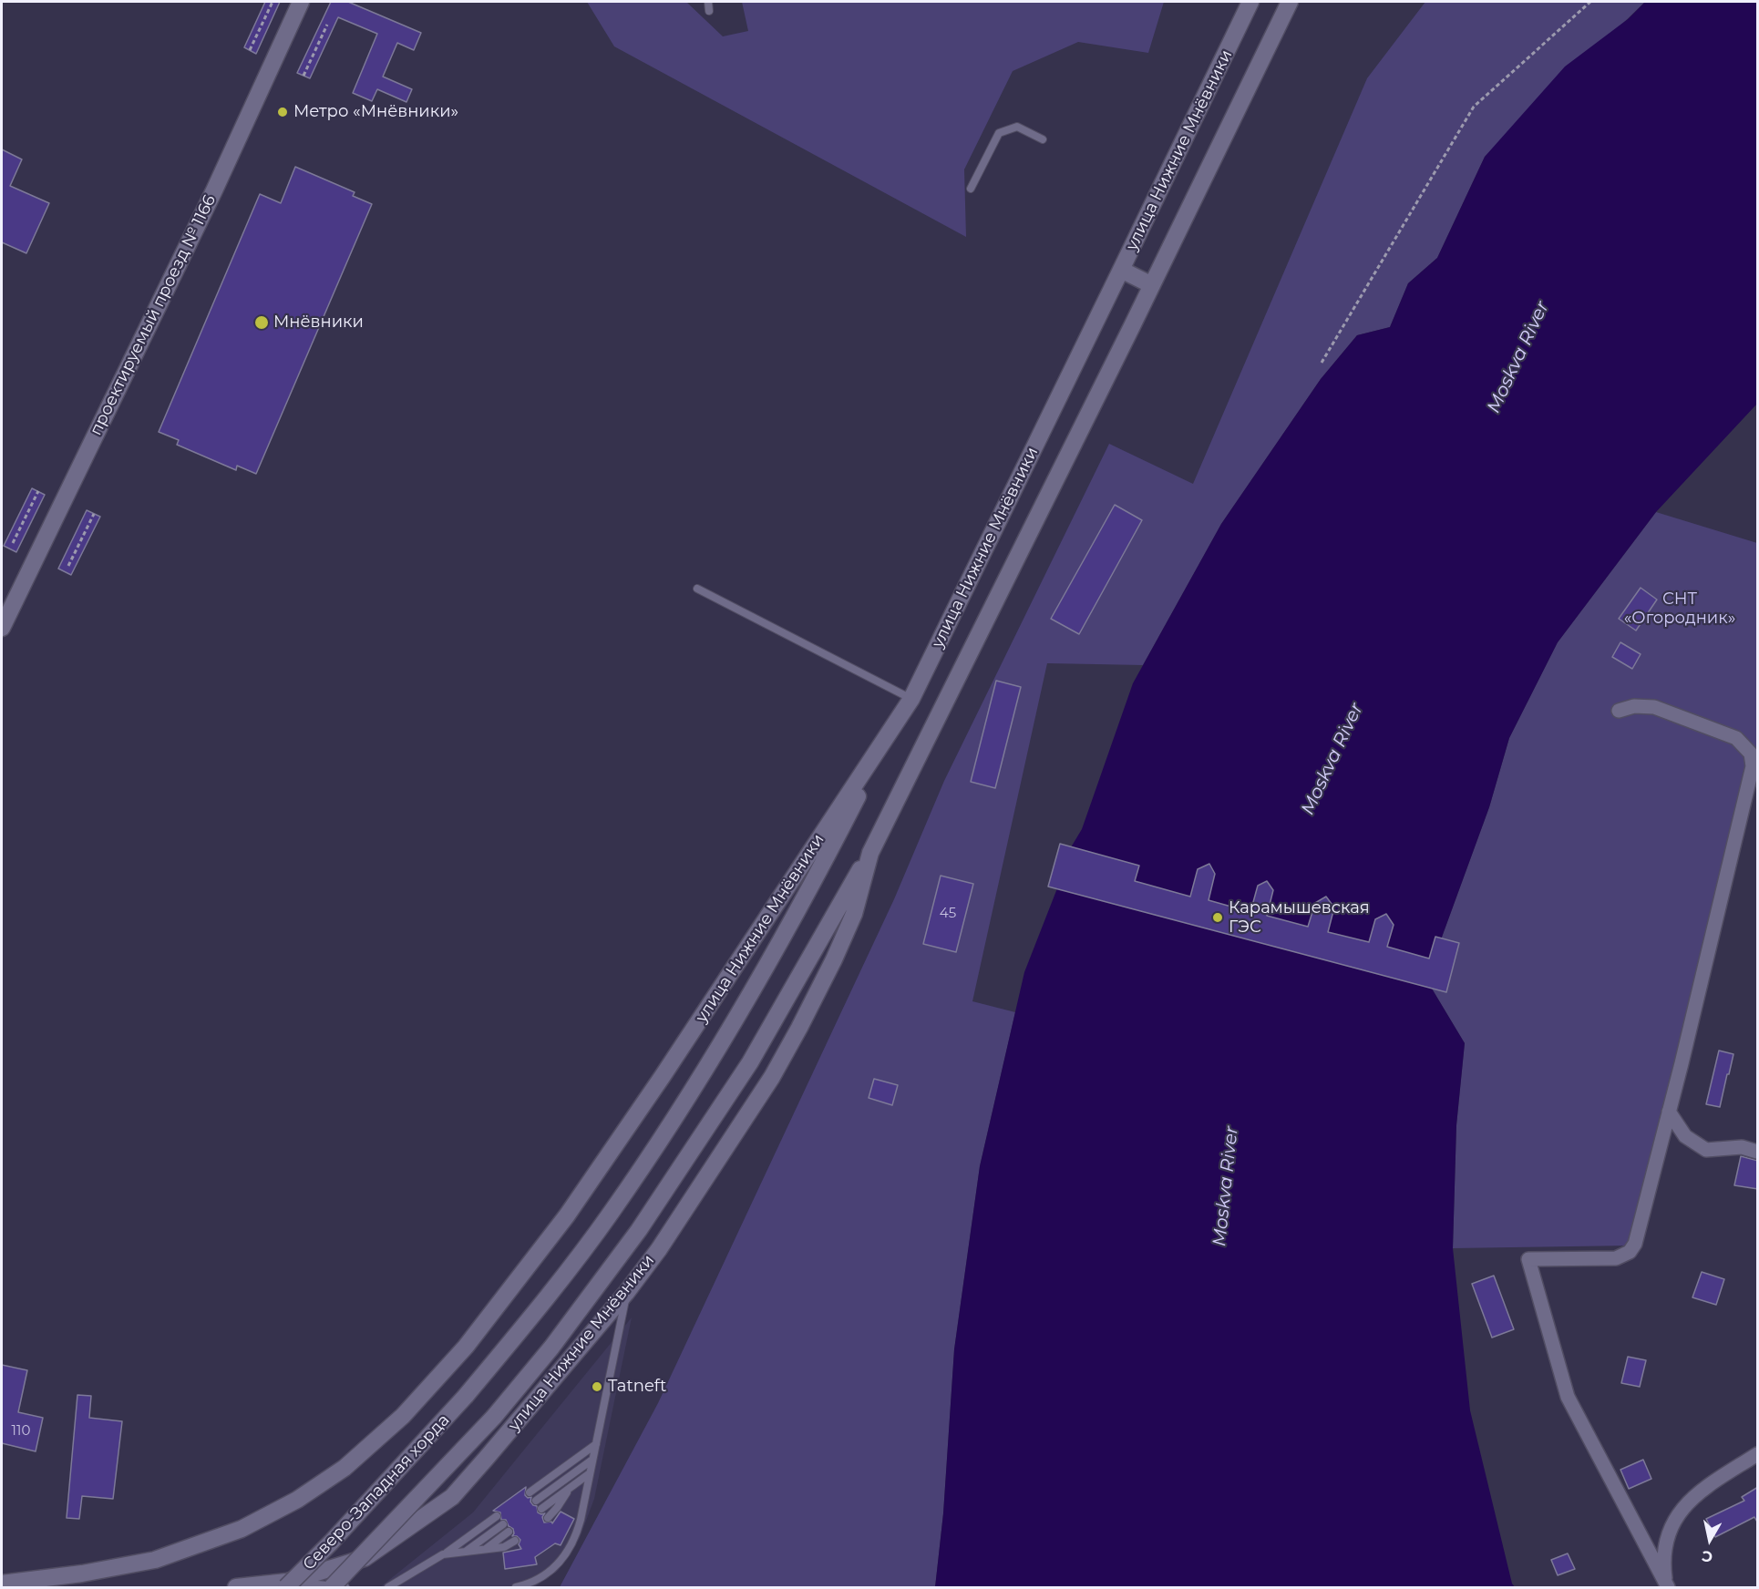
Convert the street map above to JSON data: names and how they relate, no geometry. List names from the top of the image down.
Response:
{
  "streets": {
    "main road": ["улица Нижние Мнёвники", "проектируемый проезд № 1166", "Северо-Западная хорда"]
  },
  "crossings": [
    ["улица Нижние Мнёвники", "Северо-Западная хорда"]
  ],
  "water": ["Moskva River"],
  "parks": ["СНТ «Огородник»"],
  "places": [
    "Метро «Мнёвники»",
    "Мнёвники",
    "Карамышевская ГЭС",
    "Tatneft"
  ],
  "house_numbers": ["45", "110"],
  "north": "bottom"
}
